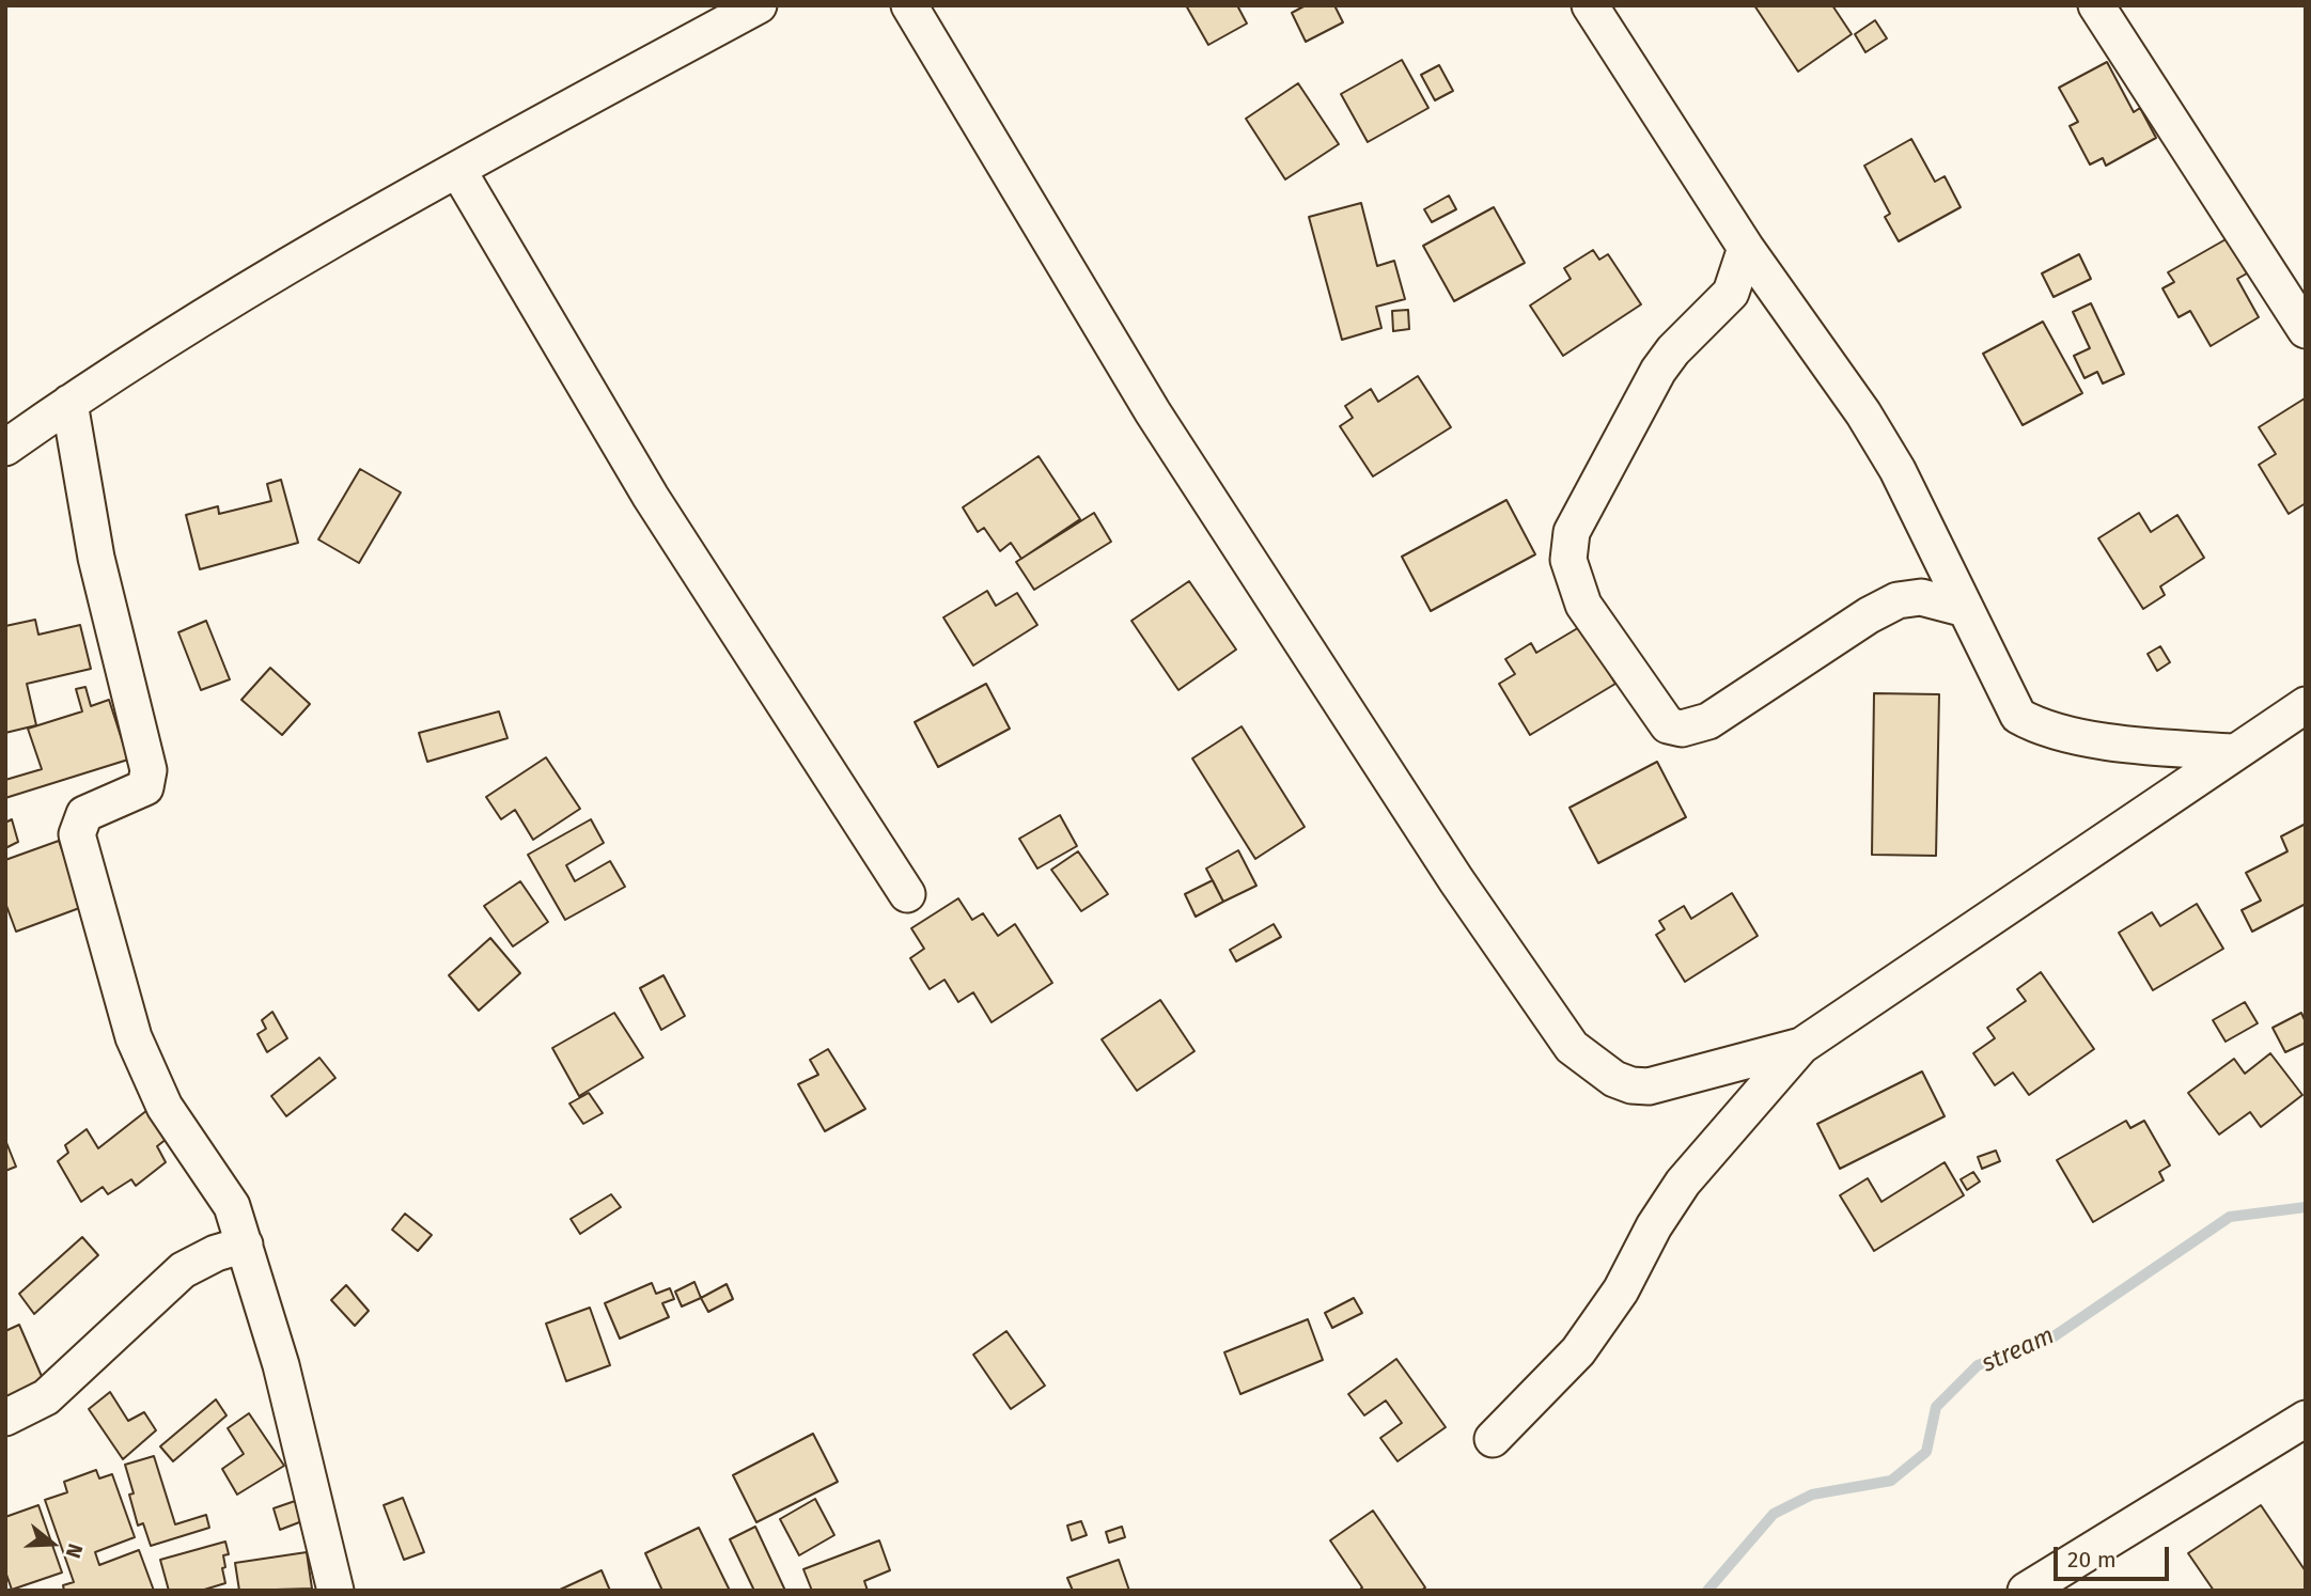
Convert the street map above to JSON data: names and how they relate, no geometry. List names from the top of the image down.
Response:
{
  "water": ["stream"],
  "scale_bar": "20 m",
  "north": "right"
}
